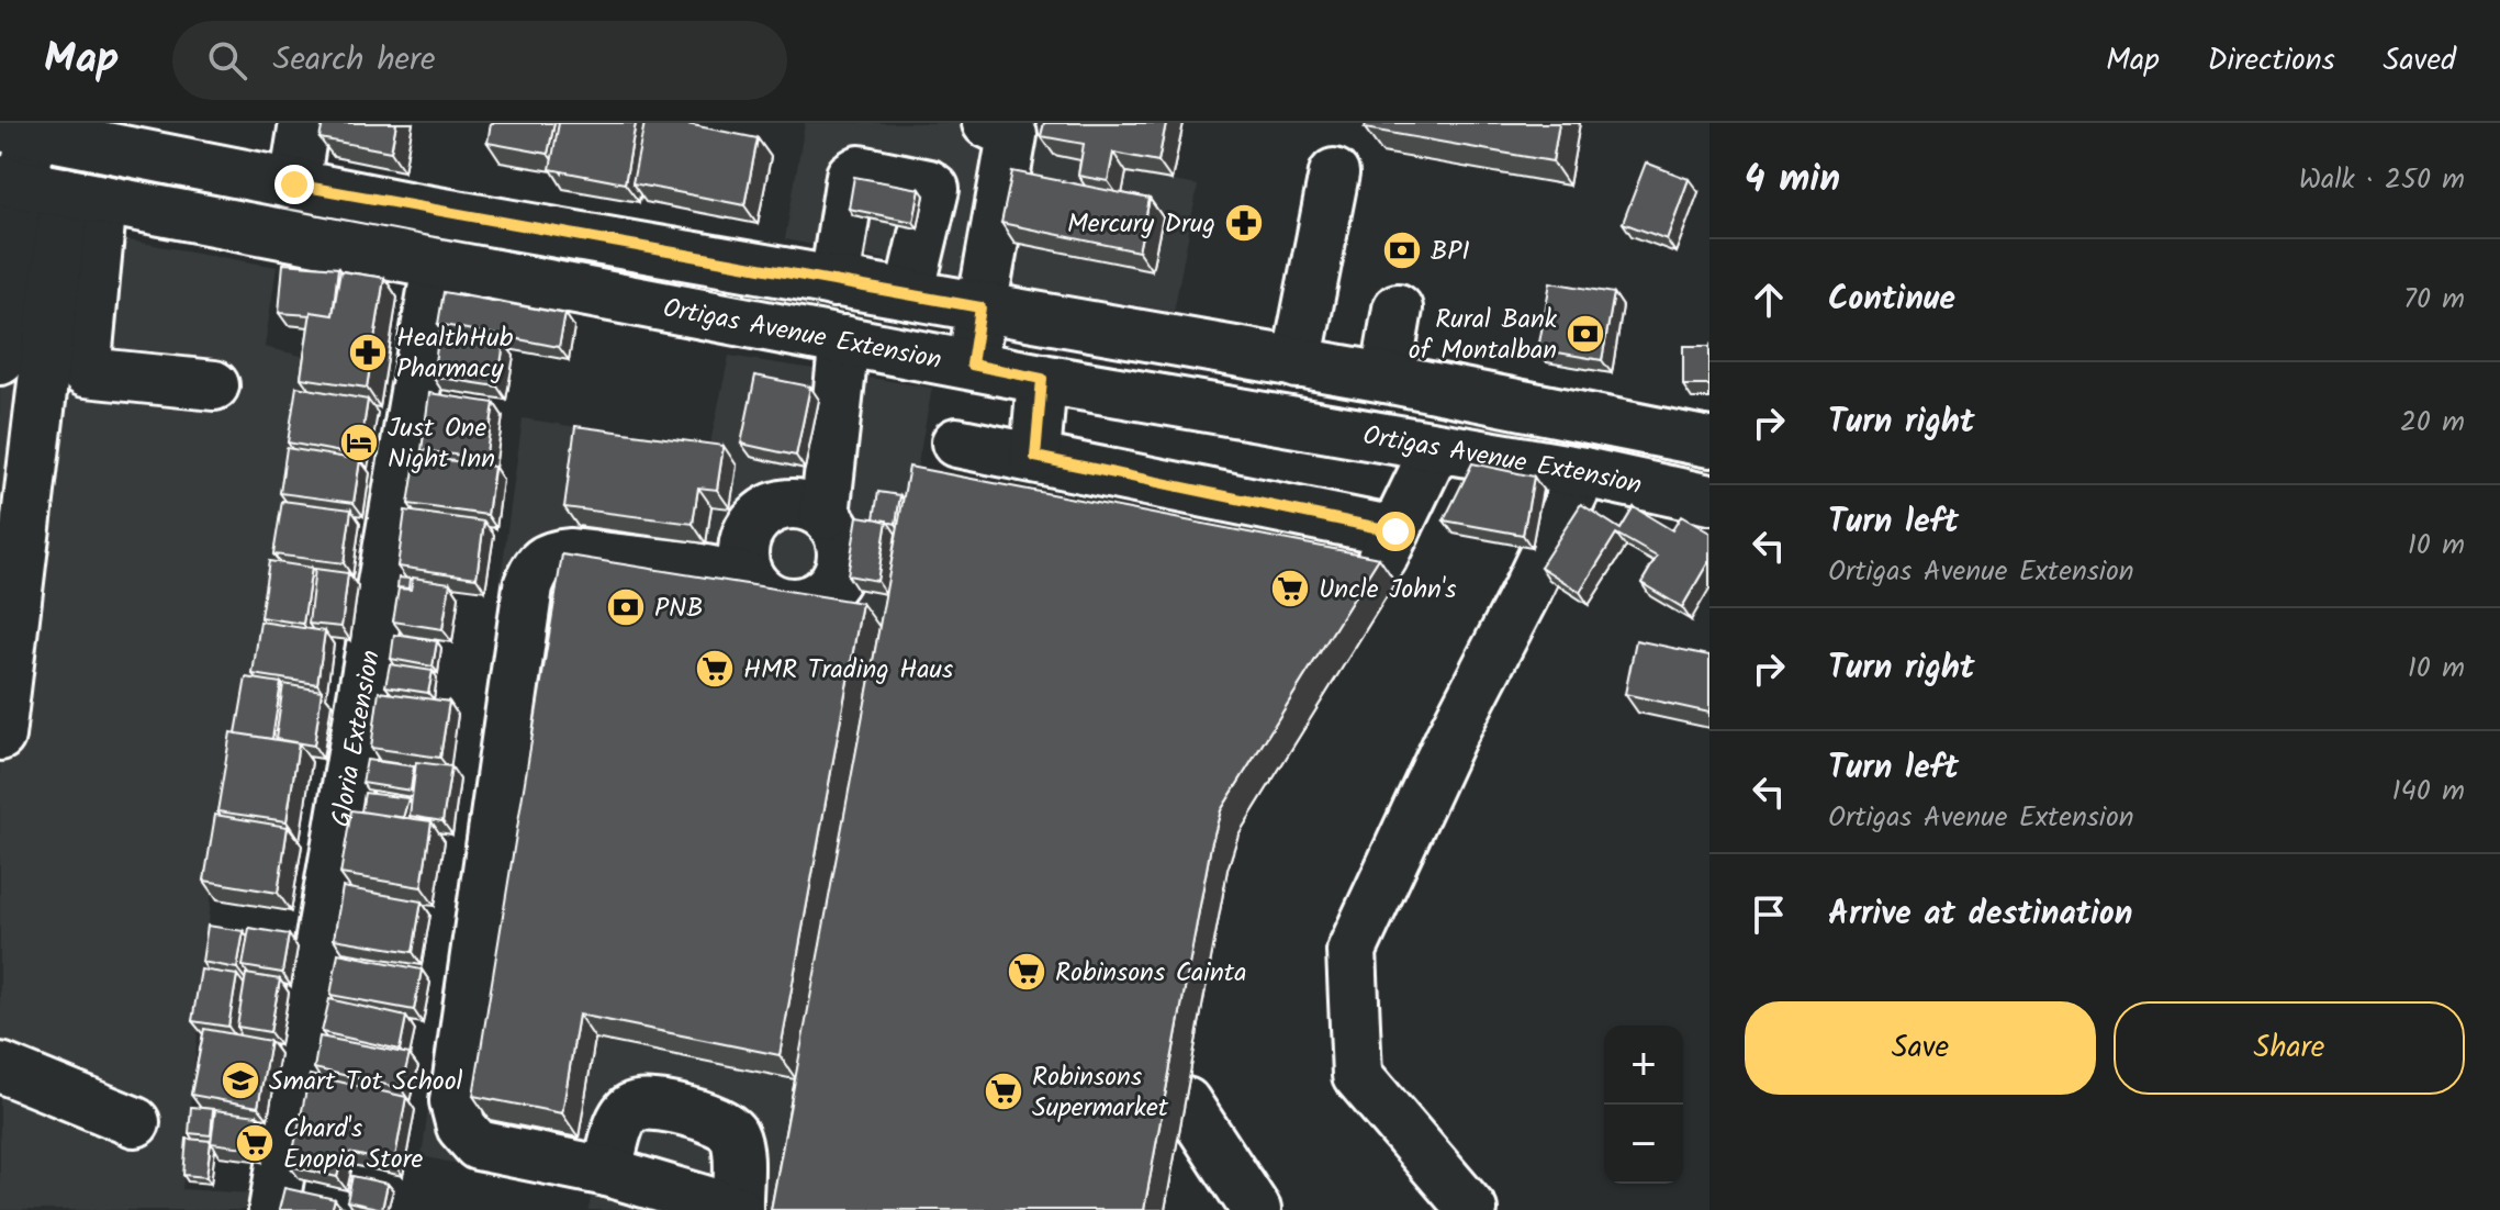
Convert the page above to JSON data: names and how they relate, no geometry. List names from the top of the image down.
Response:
{
  "streets": {
    "main road": ["Ortigas Avenue Extension", "Gloria Extension"]
  },
  "crossings": [
    ["Ortigas Avenue Extension", "Gloria Extension"]
  ],
  "places": {
    "pharmacy": ["Mercury Drug", "HealthHub Pharmacy"],
    "bank": ["BPI", "Rural Bank of Montalban", "PNB"],
    "hotel": ["Just One Night Inn"],
    "supermarket": [
      "Uncle John's",
      "HMR Trading Haus",
      "Robinsons Cainta",
      "Robinsons Supermarket",
      "Chard's Enopia Store"
    ],
    "school or university": ["Smart Tot School"]
  },
  "page": {
    "header": "Map",
    "search": "Search here",
    "nav": ["Map", "Directions", "Saved"],
    "heading": ["4 min", "Walk · 250 m"],
    "list": [
      ["Continue", "70 m"],
      ["Turn right", "20 m"],
      ["Turn left", "Ortigas Avenue Extension", "10 m"],
      ["Turn right", "10 m"],
      ["Turn left", "Ortigas Avenue Extension", "140 m"],
      "Arrive at destination"
    ],
    "buttons": ["Save", "Share"],
    "map_buttons": ["+", "−"]
  }
}
